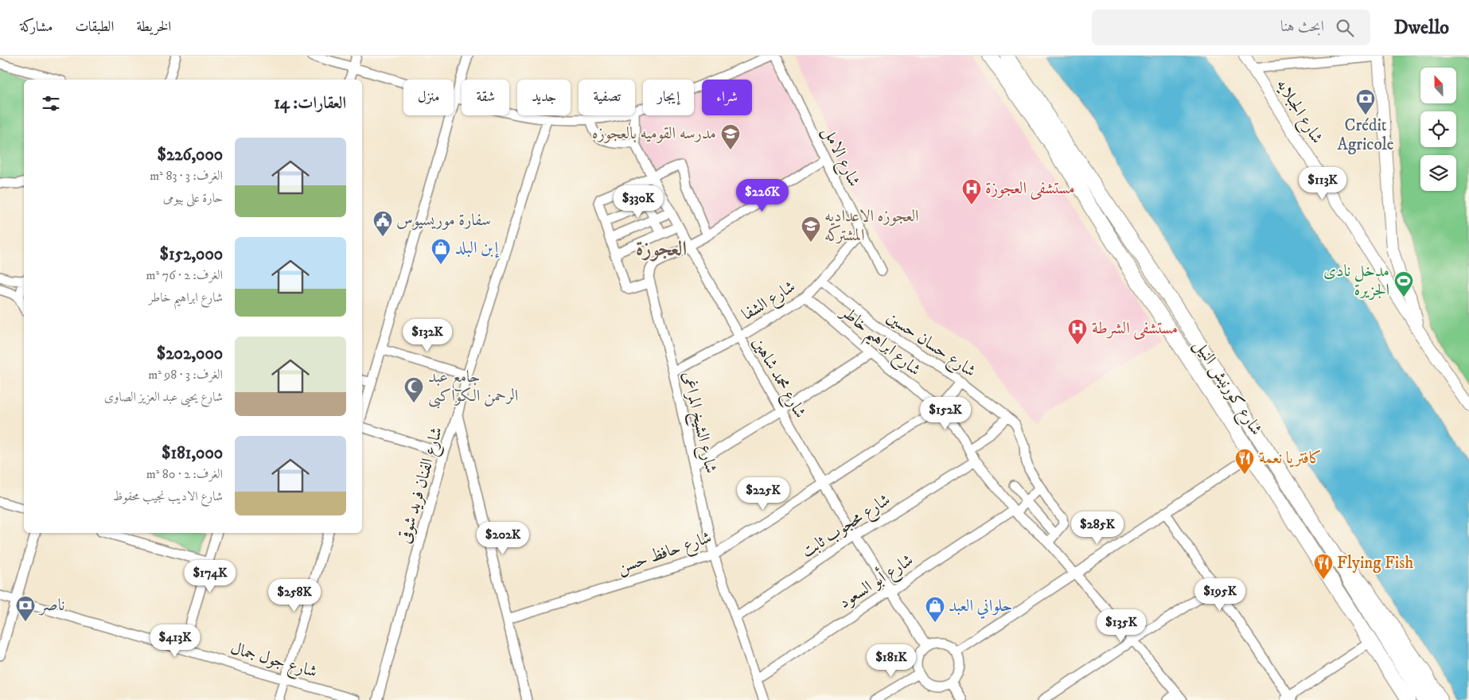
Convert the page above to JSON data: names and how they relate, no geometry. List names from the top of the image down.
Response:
{
  "streets": {
    "main road": ["شارع كورنيش النيل"],
    "street": [
      "شارع الجبلايه",
      "شارع الامل",
      "شارع الشفا",
      "شارع ابراهيم خاطر",
      "شارع حسان حسين",
      "شارع محمد شاهين",
      "شارع الشيخ المراغى",
      "شارع الفنان فريد شوقى",
      "شارع محجوب ثابت",
      "شارع حافظ حسن",
      "شارع أبو السعود",
      "شارع جول جمال"
    ]
  },
  "crossings": [
    ["شارع الامل", "شارع الشفا"],
    ["شارع الشفا", "شارع ابراهيم خاطر"],
    ["شارع الشفا", "شارع حسان حسين"],
    ["شارع الشفا", "شارع محمد شاهين"],
    ["شارع الشفا", "شارع الشيخ المراغى"],
    ["شارع ابراهيم خاطر", "شارع محجوب ثابت"],
    ["شارع ابراهيم خاطر", "شارع حافظ حسن"],
    ["شارع ابراهيم خاطر", "شارع أبو السعود"],
    ["شارع حسان حسين", "شارع حافظ حسن"],
    ["شارع حسان حسين", "شارع أبو السعود"],
    ["شارع محمد شاهين", "شارع الشيخ المراغى"],
    ["شارع محمد شاهين", "شارع محجوب ثابت"],
    ["شارع محمد شاهين", "شارع حافظ حسن"],
    ["شارع محمد شاهين", "شارع أبو السعود"],
    ["شارع الشيخ المراغى", "شارع محجوب ثابت"],
    ["شارع الشيخ المراغى", "شارع حافظ حسن"],
    ["شارع الشيخ المراغى", "شارع أبو السعود"]
  ],
  "districts": ["العجوزة"],
  "places": {
    "bank": ["Crédit Agricole", "ناصر"],
    "school or university": ["مدرسه القوميه بالعجوزه", "العجوزه الاعداديه المشتركه"],
    "hospital": ["مستشفى العجوزة", "مستشفى الشرطة"],
    "public building": ["سفارة موريسيوس"],
    "shop": ["إبن البلد", "حلواني العبد"],
    "sports": ["مدخل نادى الجزيرة"],
    "mosque": ["جامع عبد الرحمن الكواكبى"],
    "restaurant": ["كافتريا نعمة", "Flying Fish"]
  },
  "north": "top",
  "page": {
    "header": "Dwello",
    "search": "ابحث هنا",
    "nav": ["الخريطة", "الطبقات", "مشاركة"],
    "chip": [
      "شراء",
      "إيجار",
      "تصفية",
      "جديد",
      "شقة",
      "منزل"
    ],
    "heading": "العقارات: 14",
    "list": [
      {
        "name": "$226,000",
        "note": "الغرف: 3 · 83 m² · حارة على بيومى"
      },
      {
        "name": "$152,000",
        "note": "الغرف: 2 · 76 m² · شارع ابراهيم خاطر"
      },
      {
        "name": "$202,000",
        "note": "الغرف: 3 · 98 m² · شارع يحيى عبد العزيز الصاوى"
      },
      {
        "name": "$181,000",
        "note": "الغرف: 2 · 80 m² · شارع الاديب نجيب محفوظ"
      }
    ],
    "price": [
      "$113K",
      "$226K",
      "$330K",
      "$132K",
      "$152K",
      "$225K",
      "$285K",
      "$202K",
      "$174K",
      "$195K",
      "$258K",
      "$135K",
      "$413K",
      "$181K"
    ]
  }
}
